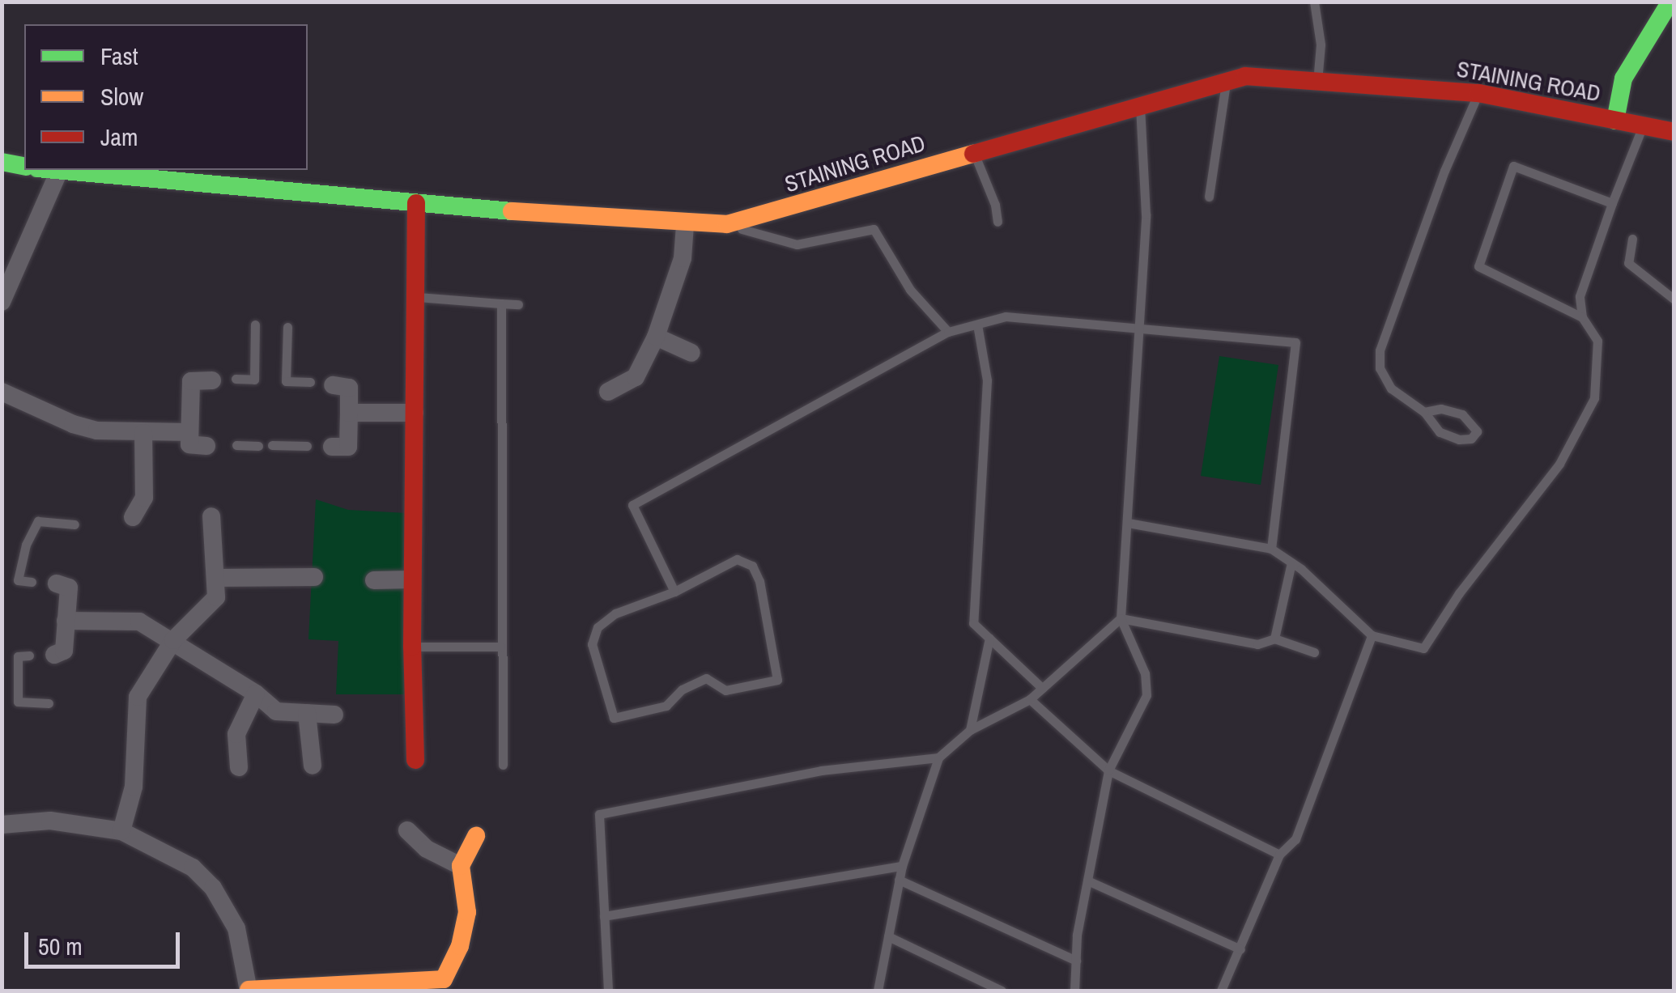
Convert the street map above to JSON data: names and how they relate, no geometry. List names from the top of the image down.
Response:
{
  "streets": {
    "street": ["STAINING ROAD"]
  },
  "legend": ["Fast", "Slow", "Jam"],
  "scale_bar": "50 m"
}
